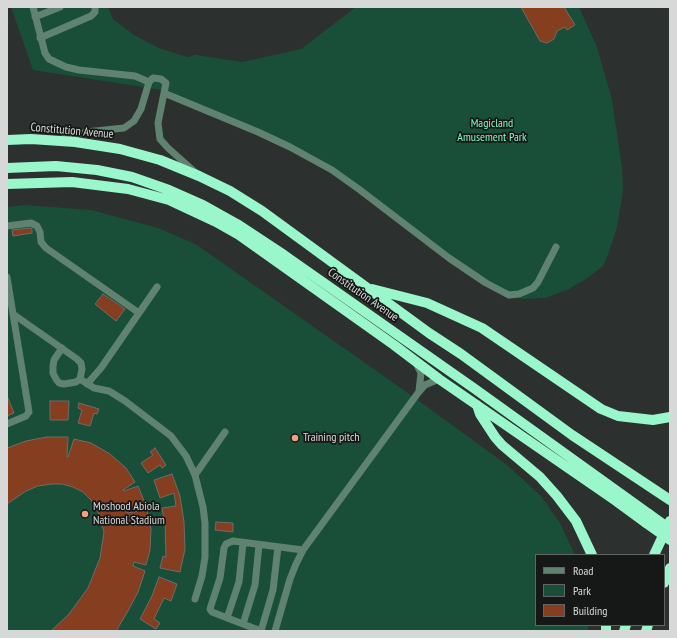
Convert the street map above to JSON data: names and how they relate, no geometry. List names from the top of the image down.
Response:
{
  "streets": {
    "highway": ["Constitution Avenue"]
  },
  "parks": ["Magicland Amusement Park"],
  "places": ["Training pitch", "Moshood Abiola National Stadium"],
  "legend": ["Road", "Park", "Building"]
}
